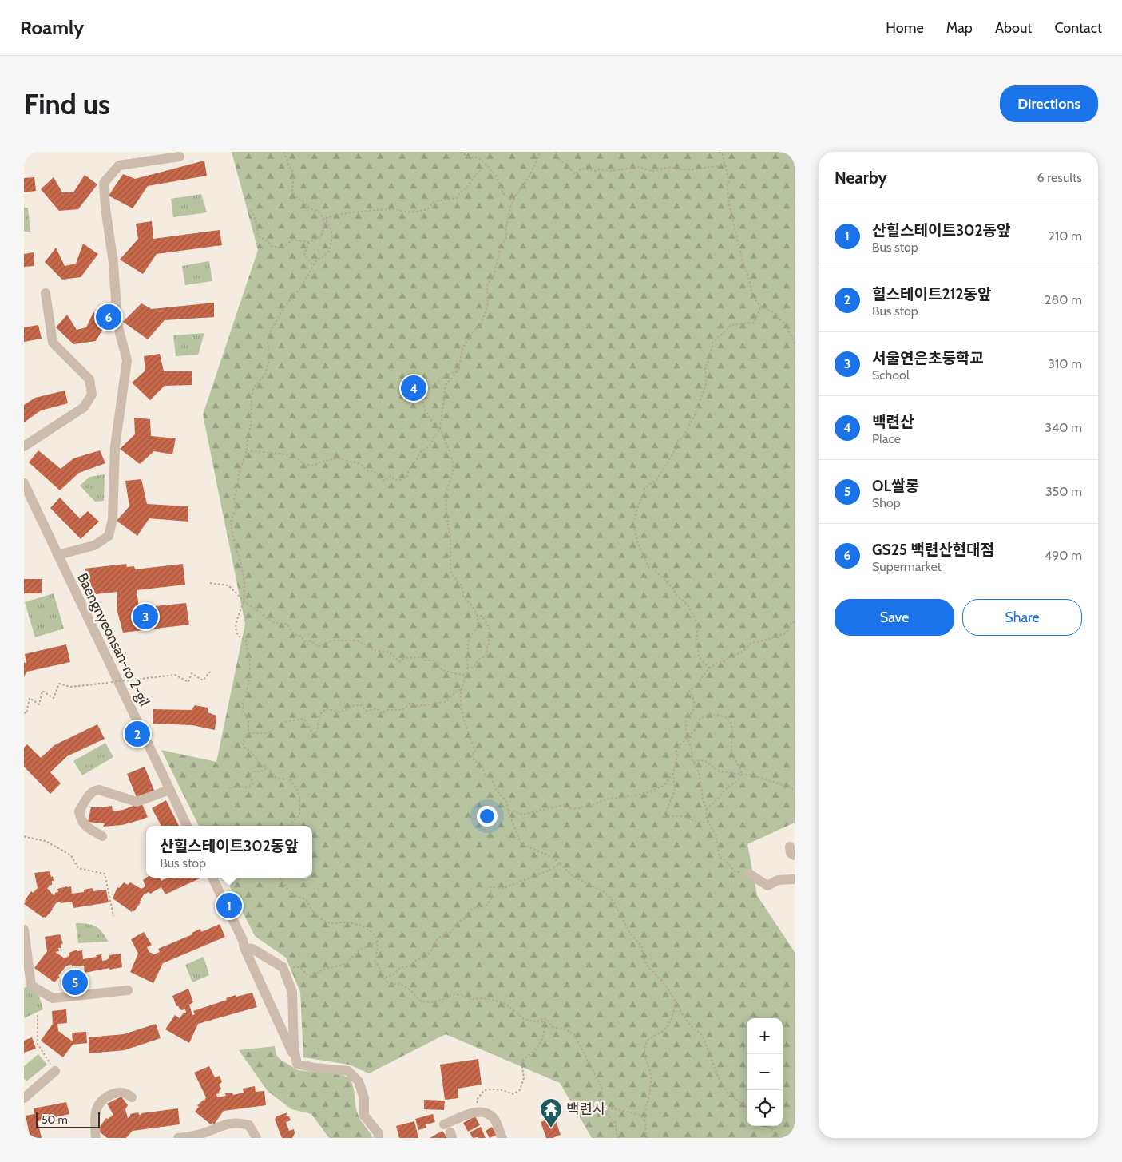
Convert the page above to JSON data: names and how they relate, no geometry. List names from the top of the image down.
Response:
{
  "streets": {
    "street": ["Baengnyeonsan-ro 2-gil"]
  },
  "places": {
    "temple": ["백련사"]
  },
  "scale_bar": "50 m",
  "page": {
    "header": "Roamly",
    "nav": [
      "Home",
      "Map",
      "About",
      "Contact"
    ],
    "buttons": [
      "Directions",
      ["Save", "Share"]
    ],
    "title": "Find us",
    "heading": ["Nearby", "6 results"],
    "list": [
      {
        "mark": "1",
        "name": "산힐스테이트302동앞",
        "note": "Bus stop",
        "value": "210 m"
      },
      {
        "mark": "2",
        "name": "힐스테이트212동앞",
        "note": "Bus stop",
        "value": "280 m"
      },
      {
        "mark": "3",
        "name": "서울연은초등학교",
        "note": "School",
        "value": "310 m"
      },
      {
        "mark": "4",
        "name": "백련산",
        "note": "Place",
        "value": "340 m"
      },
      {
        "mark": "5",
        "name": "OL쌀롱",
        "note": "Shop",
        "value": "350 m"
      },
      {
        "mark": "6",
        "name": "GS25 백련산현대점",
        "note": "Supermarket",
        "value": "490 m"
      }
    ],
    "pins": [
      "6",
      "4",
      "3",
      "2",
      "1",
      "5"
    ],
    "popup": ["산힐스테이트302동앞", "Bus stop"],
    "map_buttons": ["+", "−"],
    "scale": "50 m"
  }
}
